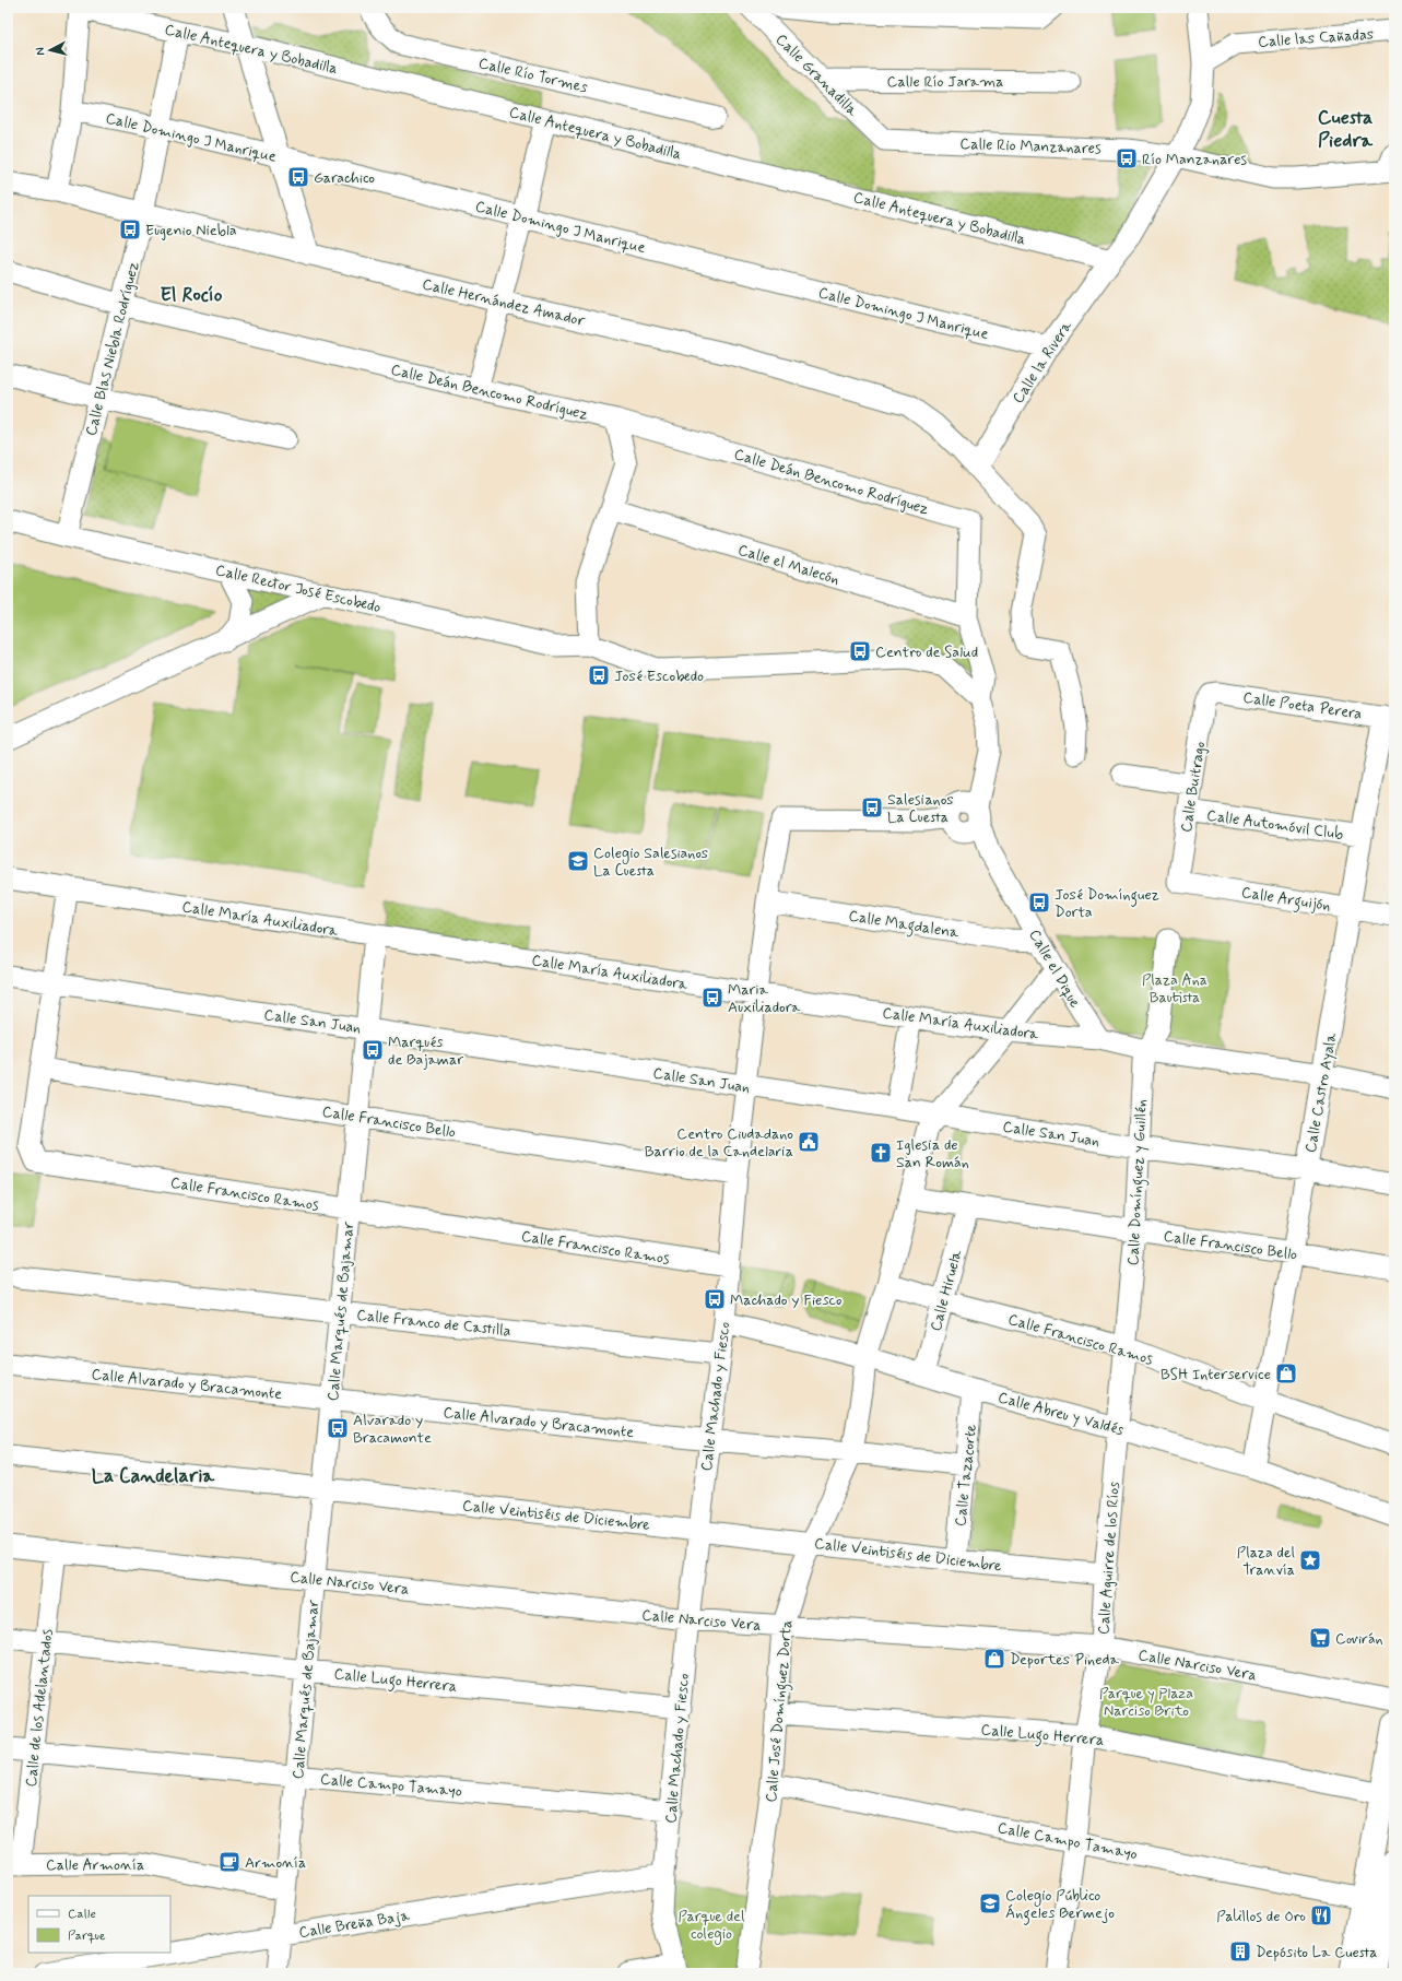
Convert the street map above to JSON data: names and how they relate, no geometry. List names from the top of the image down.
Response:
{
  "streets": {
    "street": [
      "Calle las Cañadas",
      "Calle Antequera y Bobadilla",
      "Calle Río Tormes",
      "Calle Granadilla",
      "Calle Río Jarama",
      "Calle Domingo J Manrique",
      "Calle Rio Manzanares",
      "Calle Hernández Amador",
      "Calle Blas Niebla Rodríguez",
      "Calle la Rivera",
      "Calle Deán Bencomo Rodríguez",
      "Calle el Malecón",
      "Calle Rector José Escobedo",
      "Calle Poeta Perera",
      "Calle Buitrago",
      "Calle Automóvil Club",
      "Calle Arguijón",
      "Calle María Auxiliadora",
      "Calle Magdalena",
      "Calle el Dique",
      "Calle San Juan",
      "Calle Castro Ayala",
      "Calle Francisco Bello",
      "Calle Domínguez y Guillén",
      "Calle Francisco Ramos",
      "Calle Hiruela",
      "Calle Marqués de Bajamar",
      "Calle Franco de Castilla",
      "Calle Alvarado y Bracamonte",
      "Calle Machado y Fiesco",
      "Calle Abreu y Valdés",
      "Calle Tazacorte",
      "Calle Veintiséis de Diciembre",
      "Calle Aguirre de los Ríos",
      "Calle Narciso Vera",
      "Calle Lugo Herrera",
      "Calle de los Adelantados",
      "Calle José Domínguez Dorta",
      "Calle Campo Tamayo",
      "Calle Armonía",
      "Calle Breña Baja"
    ]
  },
  "crossings": [
    ["Calle las Cañadas", "Calle la Rivera"],
    ["Calle Antequera y Bobadilla", "Calle Blas Niebla Rodríguez"],
    ["Calle Antequera y Bobadilla", "Calle la Rivera"],
    ["Calle Granadilla", "Calle Río Jarama"],
    ["Calle Granadilla", "Calle Rio Manzanares"],
    ["Calle Domingo J Manrique", "Calle Blas Niebla Rodríguez"],
    ["Calle Domingo J Manrique", "Calle la Rivera"],
    ["Calle Rio Manzanares", "Calle la Rivera"],
    ["Calle Hernández Amador", "Calle Blas Niebla Rodríguez"],
    ["Calle Hernández Amador", "Calle la Rivera"],
    ["Calle Blas Niebla Rodríguez", "Calle Deán Bencomo Rodríguez"],
    ["Calle Blas Niebla Rodríguez", "Calle Rector José Escobedo"],
    ["Calle Deán Bencomo Rodríguez", "Calle el Malecón"],
    ["Calle Poeta Perera", "Calle Buitrago"],
    ["Calle Poeta Perera", "Calle Castro Ayala"],
    ["Calle Buitrago", "Calle Automóvil Club"],
    ["Calle Buitrago", "Calle Arguijón"],
    ["Calle Automóvil Club", "Calle Castro Ayala"],
    ["Calle Arguijón", "Calle Castro Ayala"],
    ["Calle María Auxiliadora", "Calle el Dique"],
    ["Calle María Auxiliadora", "Calle Castro Ayala"],
    ["Calle María Auxiliadora", "Calle Domínguez y Guillén"],
    ["Calle María Auxiliadora", "Calle Francisco Ramos"],
    ["Calle María Auxiliadora", "Calle Marqués de Bajamar"],
    ["Calle María Auxiliadora", "Calle Machado y Fiesco"],
    ["Calle María Auxiliadora", "Calle José Domínguez Dorta"],
    ["Calle Magdalena", "Calle el Dique"],
    ["Calle Magdalena", "Calle Machado y Fiesco"],
    ["Calle el Dique", "Calle Machado y Fiesco"],
    ["Calle el Dique", "Calle José Domínguez Dorta"],
    ["Calle San Juan", "Calle Castro Ayala"],
    ["Calle San Juan", "Calle Domínguez y Guillén"],
    ["Calle San Juan", "Calle Francisco Ramos"],
    ["Calle San Juan", "Calle Marqués de Bajamar"],
    ["Calle San Juan", "Calle Machado y Fiesco"],
    ["Calle San Juan", "Calle José Domínguez Dorta"],
    ["Calle Castro Ayala", "Calle Francisco Bello"],
    ["Calle Castro Ayala", "Calle Francisco Ramos"],
    ["Calle Castro Ayala", "Calle Abreu y Valdés"],
    ["Calle Francisco Bello", "Calle Domínguez y Guillén"],
    ["Calle Francisco Bello", "Calle Francisco Ramos"],
    ["Calle Francisco Bello", "Calle Hiruela"],
    ["Calle Francisco Bello", "Calle Marqués de Bajamar"],
    ["Calle Francisco Bello", "Calle Machado y Fiesco"],
    ["Calle Francisco Bello", "Calle José Domínguez Dorta"],
    ["Calle Domínguez y Guillén", "Calle Francisco Ramos"],
    ["Calle Domínguez y Guillén", "Calle Abreu y Valdés"],
    ["Calle Domínguez y Guillén", "Calle Aguirre de los Ríos"],
    ["Calle Francisco Ramos", "Calle Hiruela"],
    ["Calle Francisco Ramos", "Calle Marqués de Bajamar"],
    ["Calle Francisco Ramos", "Calle Machado y Fiesco"],
    ["Calle Francisco Ramos", "Calle José Domínguez Dorta"],
    ["Calle Hiruela", "Calle Abreu y Valdés"],
    ["Calle Marqués de Bajamar", "Calle Franco de Castilla"],
    ["Calle Marqués de Bajamar", "Calle Alvarado y Bracamonte"],
    ["Calle Marqués de Bajamar", "Calle Veintiséis de Diciembre"],
    ["Calle Marqués de Bajamar", "Calle Narciso Vera"],
    ["Calle Marqués de Bajamar", "Calle Lugo Herrera"],
    ["Calle Marqués de Bajamar", "Calle Campo Tamayo"],
    ["Calle Marqués de Bajamar", "Calle Armonía"],
    ["Calle Marqués de Bajamar", "Calle Breña Baja"],
    ["Calle Franco de Castilla", "Calle Machado y Fiesco"],
    ["Calle Alvarado y Bracamonte", "Calle Machado y Fiesco"],
    ["Calle Alvarado y Bracamonte", "Calle Tazacorte"],
    ["Calle Alvarado y Bracamonte", "Calle José Domínguez Dorta"],
    ["Calle Machado y Fiesco", "Calle Abreu y Valdés"],
    ["Calle Machado y Fiesco", "Calle Veintiséis de Diciembre"],
    ["Calle Machado y Fiesco", "Calle Narciso Vera"],
    ["Calle Machado y Fiesco", "Calle Lugo Herrera"],
    ["Calle Machado y Fiesco", "Calle Campo Tamayo"],
    ["Calle Machado y Fiesco", "Calle Breña Baja"],
    ["Calle Abreu y Valdés", "Calle Tazacorte"],
    ["Calle Abreu y Valdés", "Calle Aguirre de los Ríos"],
    ["Calle Abreu y Valdés", "Calle José Domínguez Dorta"],
    ["Calle Tazacorte", "Calle Veintiséis de Diciembre"],
    ["Calle Veintiséis de Diciembre", "Calle Aguirre de los Ríos"],
    ["Calle Veintiséis de Diciembre", "Calle José Domínguez Dorta"],
    ["Calle Aguirre de los Ríos", "Calle Narciso Vera"],
    ["Calle Aguirre de los Ríos", "Calle Lugo Herrera"],
    ["Calle Aguirre de los Ríos", "Calle Campo Tamayo"],
    ["Calle Narciso Vera", "Calle de los Adelantados"],
    ["Calle Narciso Vera", "Calle José Domínguez Dorta"],
    ["Calle Lugo Herrera", "Calle de los Adelantados"],
    ["Calle Lugo Herrera", "Calle José Domínguez Dorta"],
    ["Calle de los Adelantados", "Calle Campo Tamayo"],
    ["Calle de los Adelantados", "Calle Armonía"],
    ["Calle José Domínguez Dorta", "Calle Campo Tamayo"]
  ],
  "districts": ["Cuesta Piedra", "El Rocío", "La Candelaria"],
  "parks": ["Plaza Ana Bautista", "Parque y Plaza Narciso Brito", "Parque del colegio"],
  "places": {
    "bus stop": [
      "Río Manzanares",
      "Garachico",
      "Eugenio Niebla",
      "Centro de Salud",
      "José Escobedo",
      "Salesianos La Cuesta",
      "José Domínguez Dorta",
      "Maria Auxiliadora",
      "Marqués de Bajamar",
      "Machado y Fiesco",
      "Alvarado y Bracamonte"
    ],
    "school or university": ["Colegio Salesianos La Cuesta", "Colegio Público Ángeles Bermejo"],
    "public building": ["Centro Ciudadano Barrio de la Candelaria"],
    "church": ["Iglesia de San Román"],
    "shop": ["BSH Interservice", "Deportes Pineda"],
    "place": ["Plaza del Tranvía"],
    "supermarket": ["Covirán"],
    "cafe": ["Armonía"],
    "restaurant": ["Palillos de Oro"],
    "building": ["Depósito La Cuesta"]
  },
  "legend": ["Calle", "Parque"],
  "north": "left"
}
